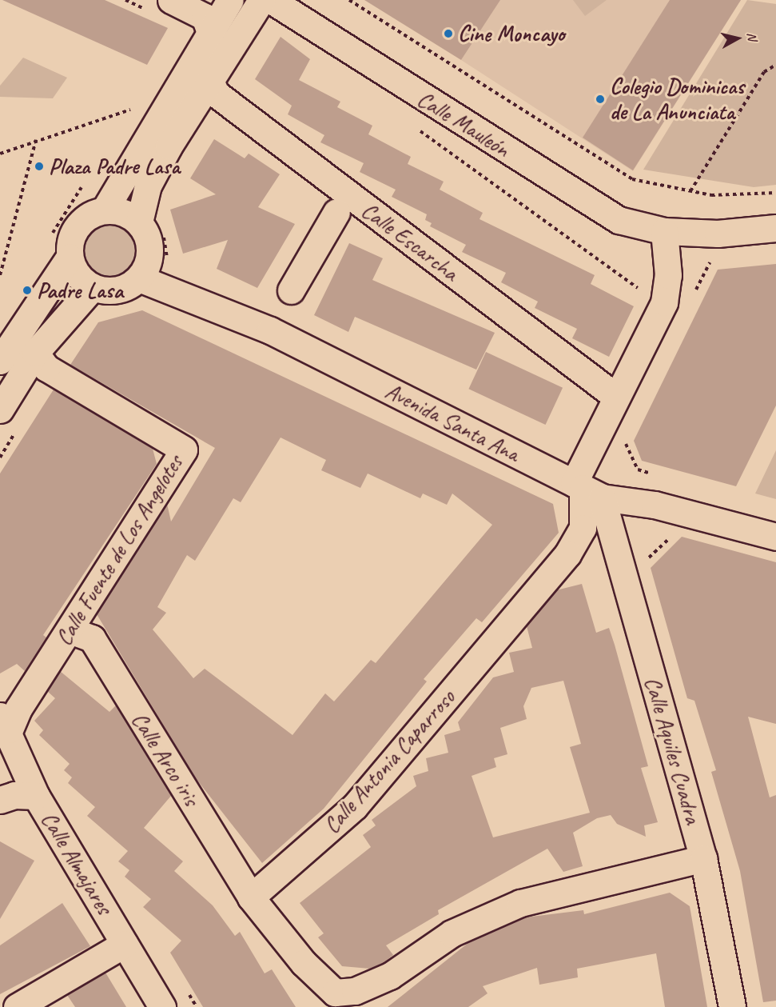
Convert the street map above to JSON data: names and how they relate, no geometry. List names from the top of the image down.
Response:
{
  "streets": {
    "street": [
      "Calle Mauleón",
      "Calle Escarcha",
      "Avenida Santa Ana",
      "Calle Fuente de Los Angelotes",
      "Calle Aquiles Cuadra",
      "Calle Arco iris",
      "Calle Antonia Caparroso",
      "Calle Almajares"
    ]
  },
  "crossings": [
    ["Avenida Santa Ana", "Calle Aquiles Cuadra"],
    ["Avenida Santa Ana", "Calle Antonia Caparroso"],
    ["Calle Fuente de Los Angelotes", "Calle Arco iris"],
    ["Calle Fuente de Los Angelotes", "Calle Almajares"],
    ["Calle Aquiles Cuadra", "Calle Antonia Caparroso"],
    ["Calle Arco iris", "Calle Antonia Caparroso"]
  ],
  "places": [
    "Cine Moncayo",
    "Colegio Dominicas de La Anunciata",
    "Plaza Padre Lasa",
    "Padre Lasa"
  ],
  "north": "right"
}
